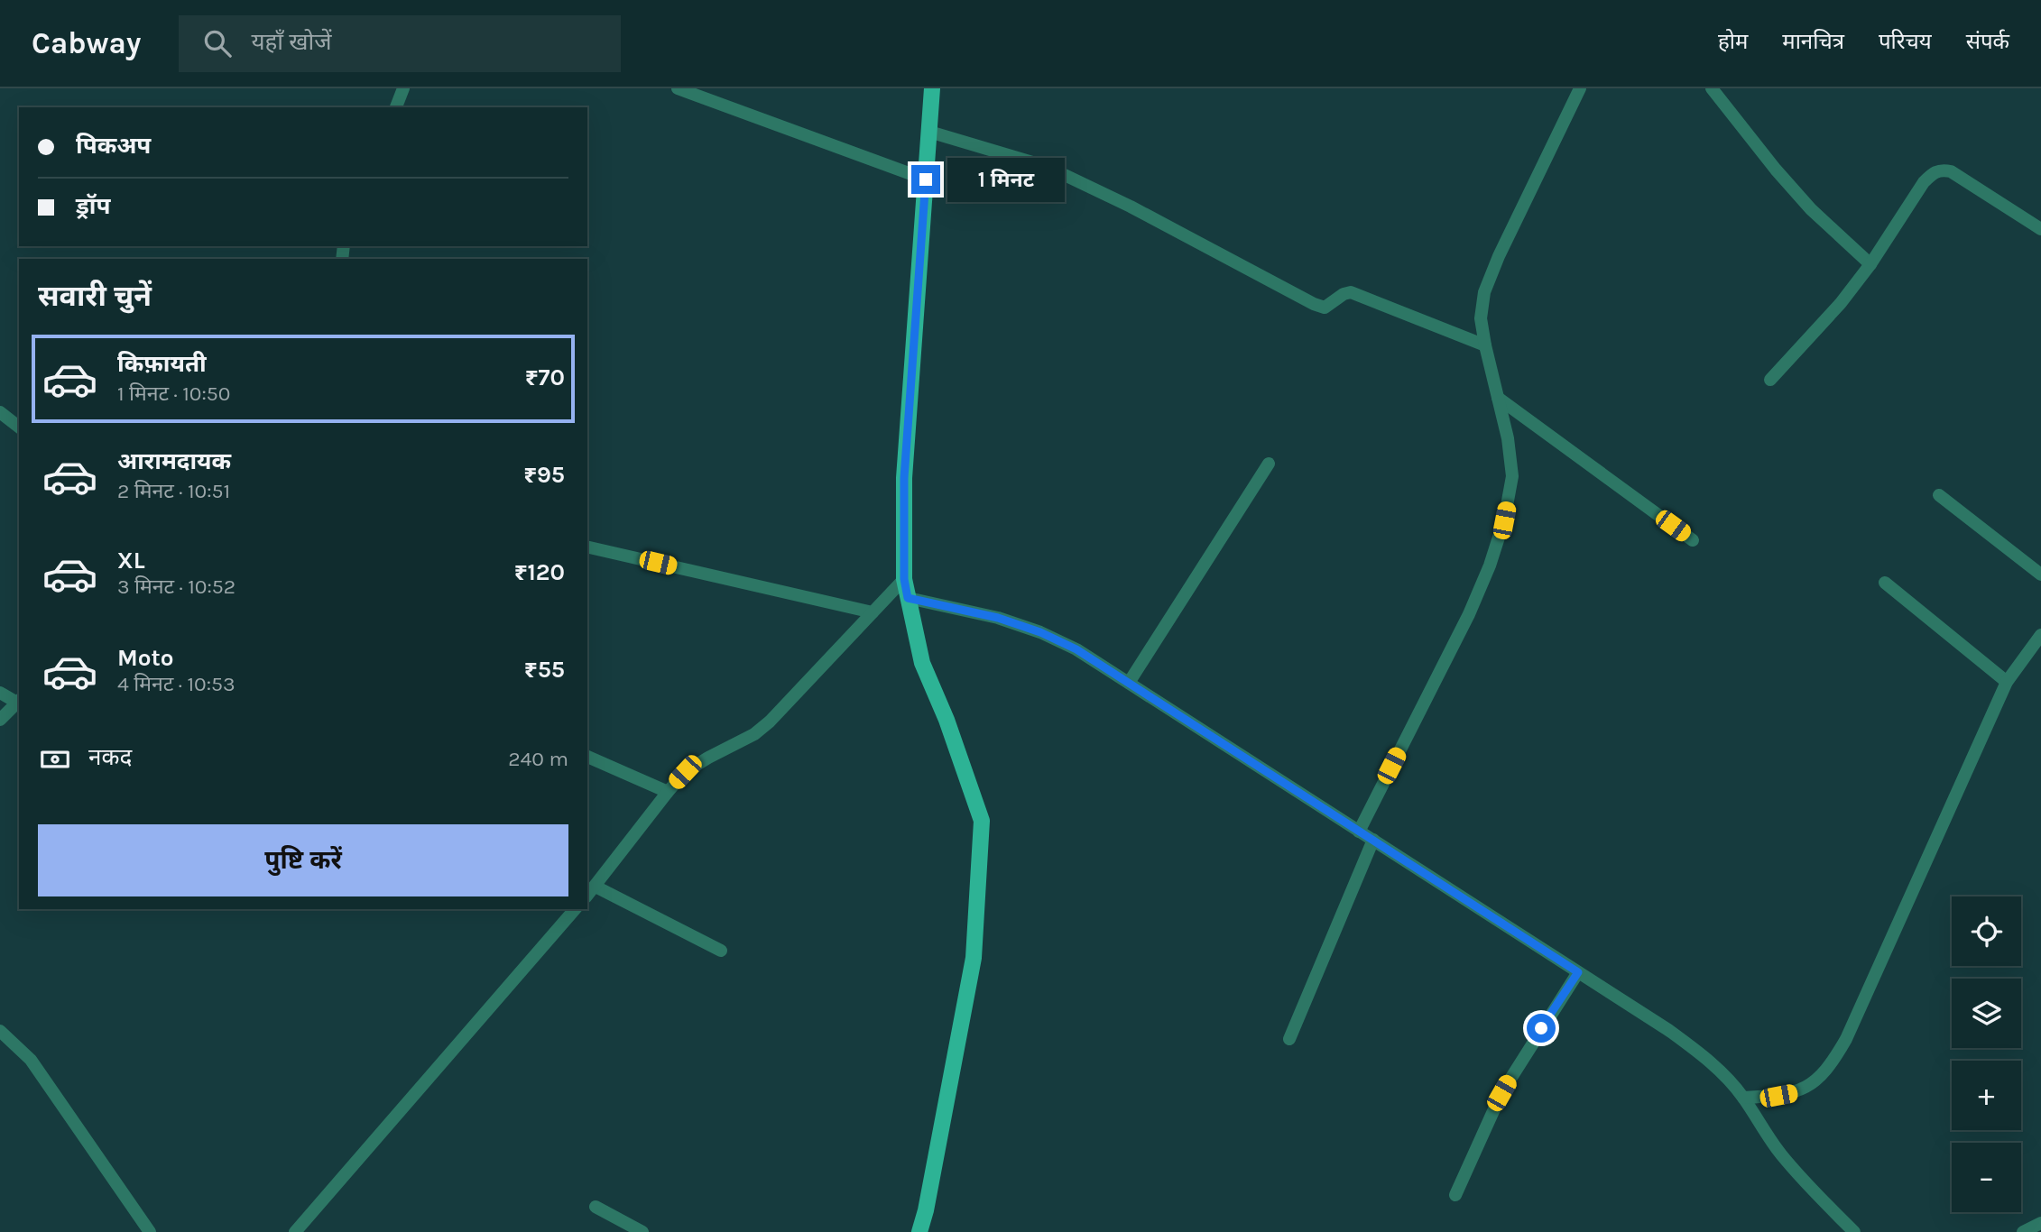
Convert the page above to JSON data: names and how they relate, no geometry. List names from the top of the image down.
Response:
{
  "page": {
    "header": "Cabway",
    "search": "यहाँ खोजें",
    "nav": [
      "होम",
      "मानचित्र",
      "परिचय",
      "संपर्क"
    ],
    "banner": ["पिकअप", "ड्रॉप"],
    "bubble": "1 मिनट",
    "heading": "सवारी चुनें",
    "list": [
      {
        "name": "किफ़ायती",
        "note": "1 मिनट · 10:50",
        "value": "₹70"
      },
      {
        "name": "आरामदायक",
        "note": "2 मिनट · 10:51",
        "value": "₹95"
      },
      {
        "name": "XL",
        "note": "3 मिनट · 10:52",
        "value": "₹120"
      },
      {
        "name": "Moto",
        "note": "4 मिनट · 10:53",
        "value": "₹55"
      }
    ],
    "pay": ["नकद", "240 m"],
    "buttons": "पुष्टि करें",
    "map_buttons": ["+", "−"]
  }
}
